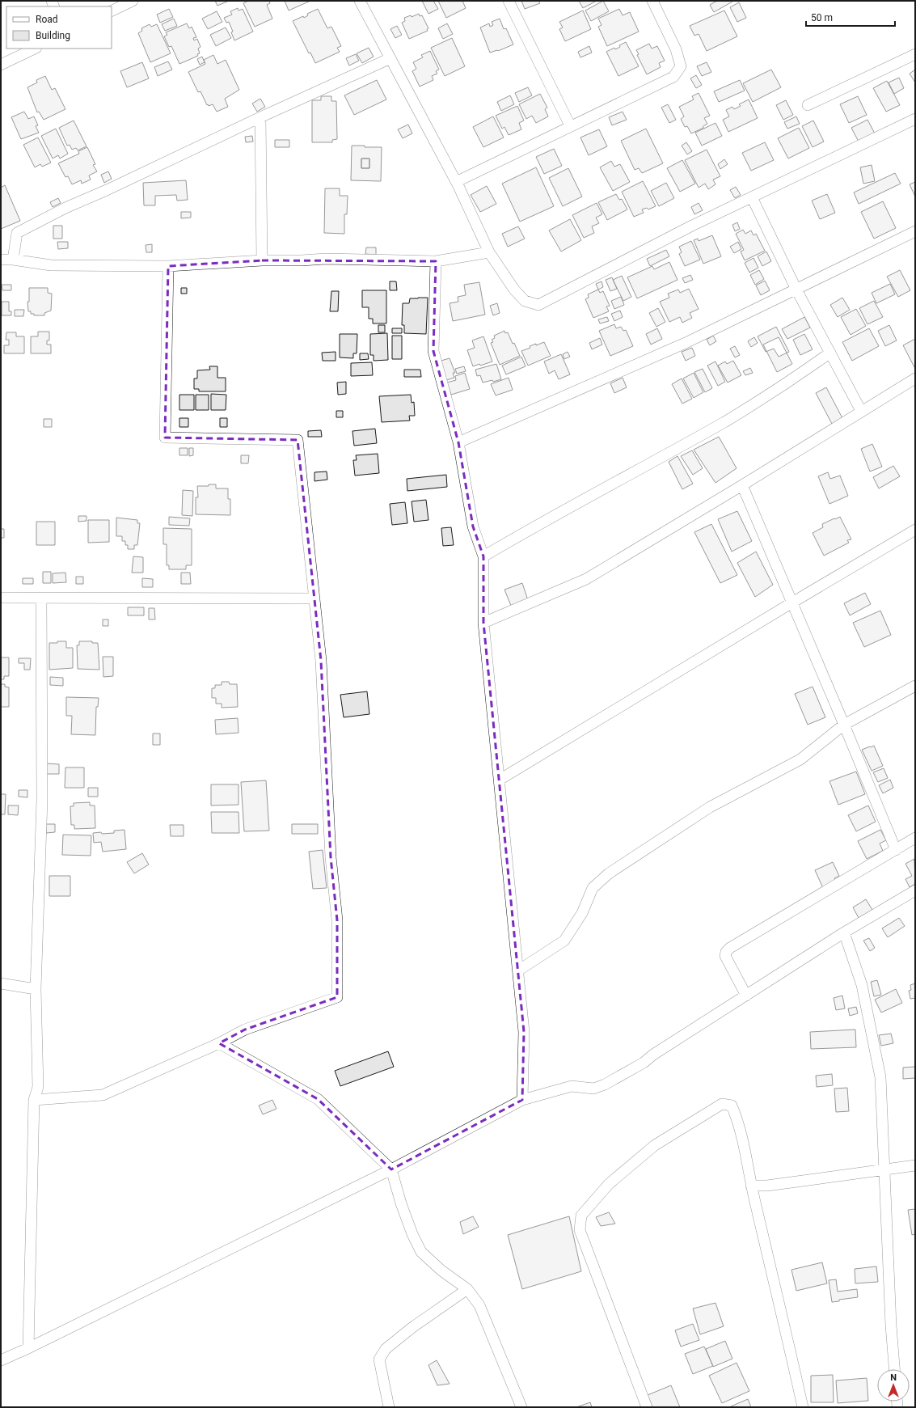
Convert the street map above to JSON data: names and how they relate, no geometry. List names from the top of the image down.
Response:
{
  "legend": ["Road", "Building"],
  "scale_bar": "50 m",
  "north": "top"
}
